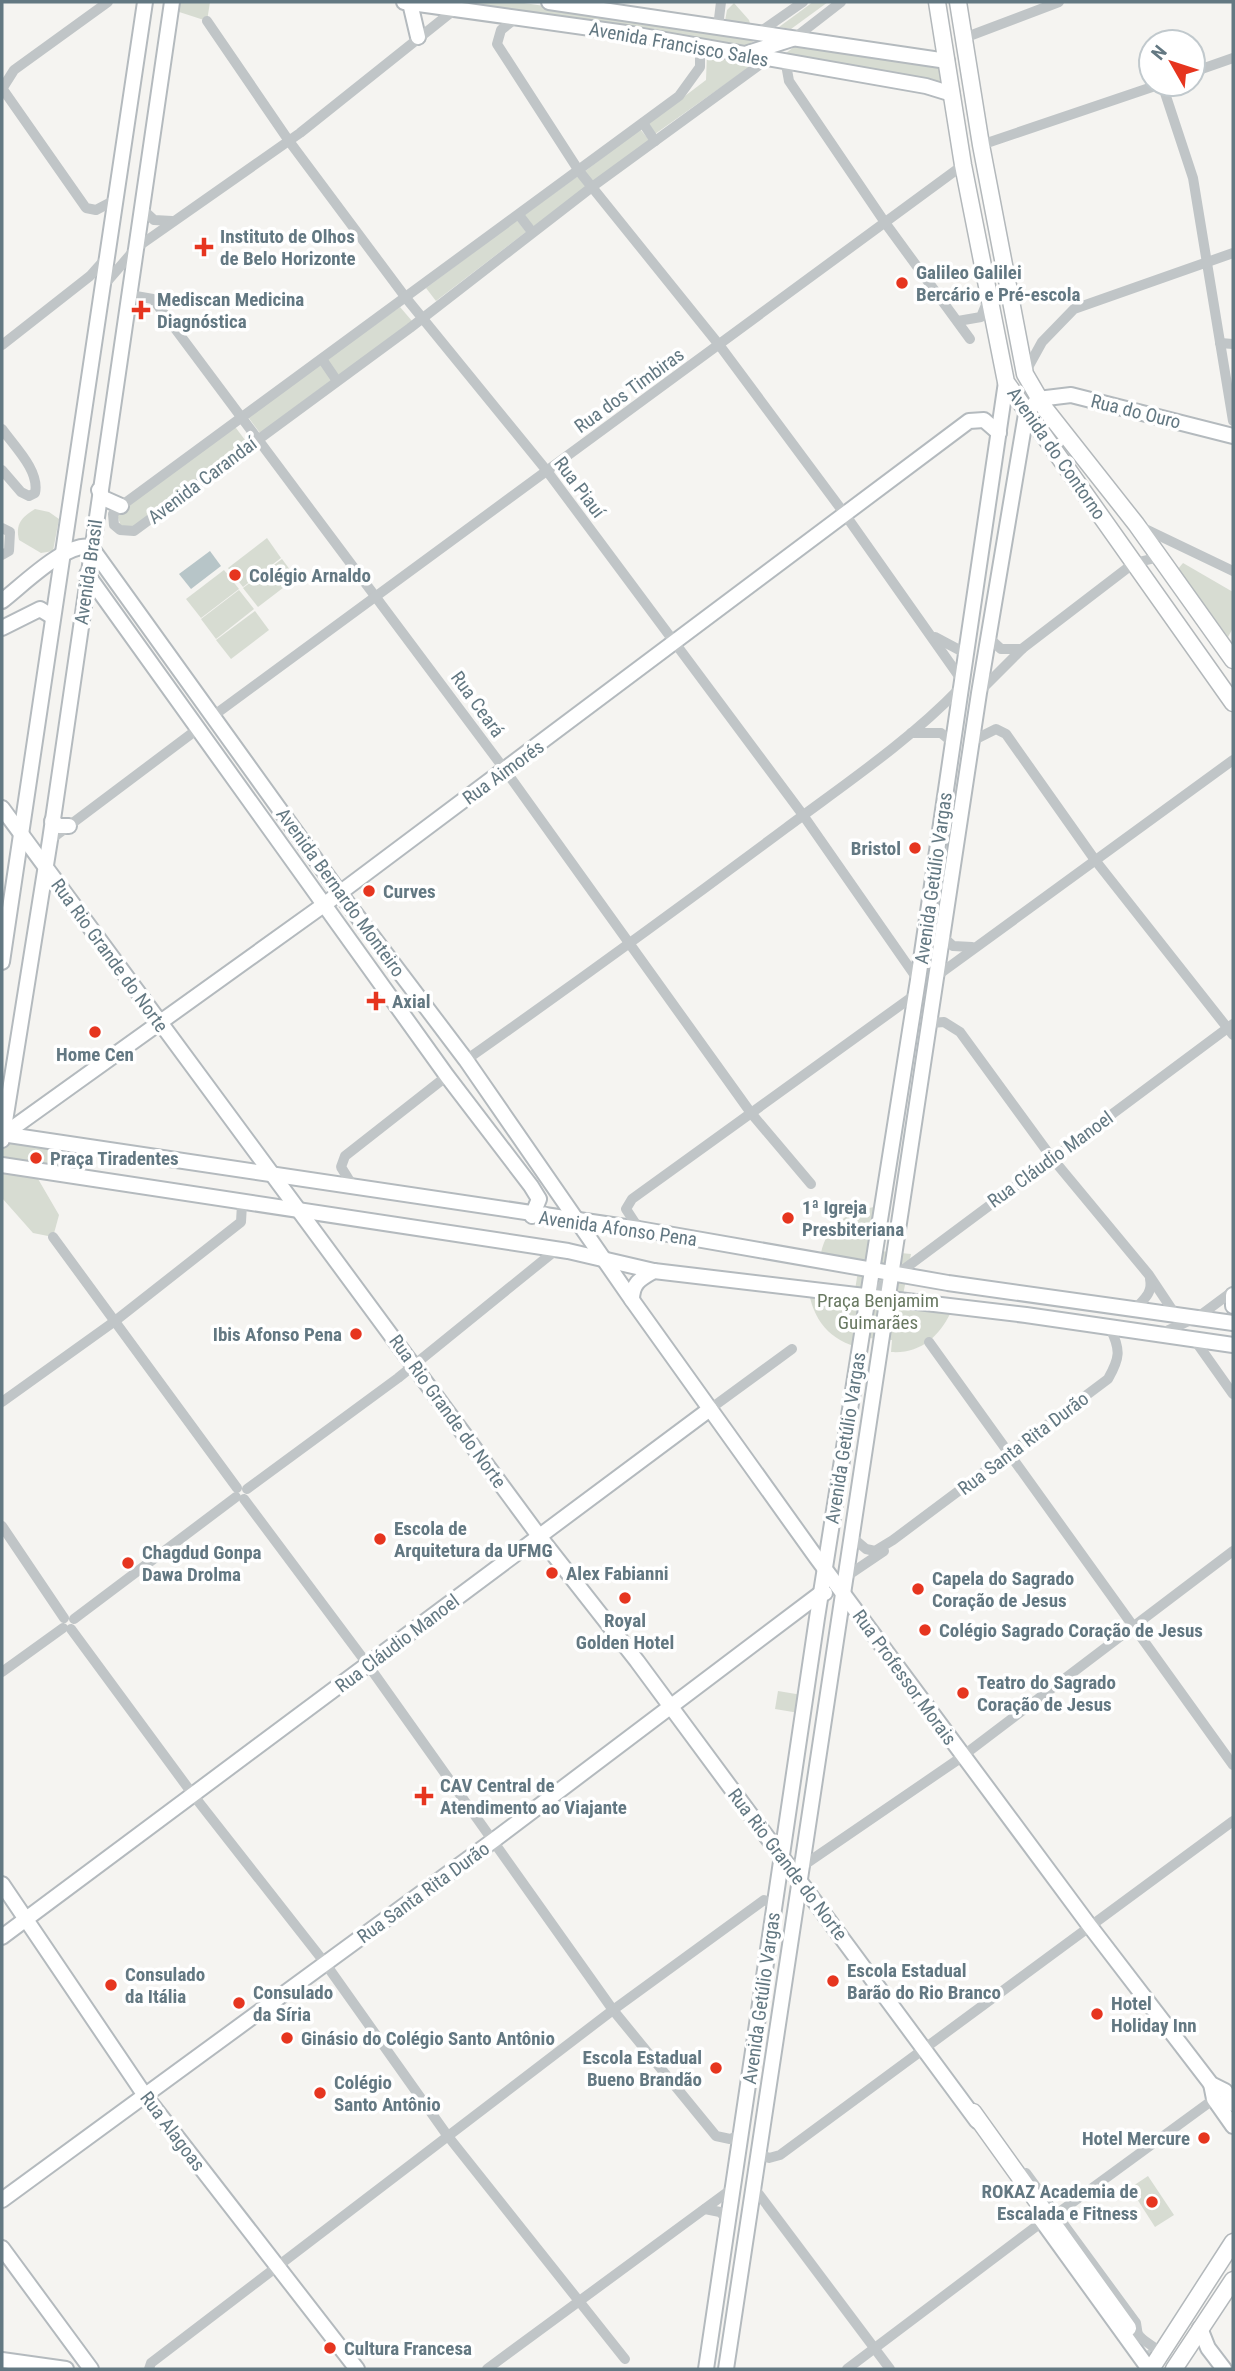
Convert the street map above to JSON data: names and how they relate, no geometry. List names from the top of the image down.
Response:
{
  "streets": {
    "main road": ["Avenida do Contorno"],
    "street": [
      "Avenida Francisco Sales",
      "Rua dos Timbiras",
      "Rua do Ouro",
      "Avenida Carandaí",
      "Rua Piauí",
      "Avenida Brasil",
      "Rua Ceará",
      "Rua Aimorés",
      "Avenida Getúlio Vargas",
      "Avenida Bernardo Monteiro",
      "Rua Rio Grande do Norte",
      "Rua Cláudio Manoel",
      "Avenida Afonso Pena",
      "Rua Santa Rita Durão",
      "Rua Professor Morais",
      "Rua Alagoas"
    ]
  },
  "crossings": [
    ["Avenida Francisco Sales", "Avenida do Contorno"],
    ["Avenida Francisco Sales", "Avenida Carandaí"],
    ["Rua dos Timbiras", "Avenida do Contorno"],
    ["Rua dos Timbiras", "Rua Piauí"],
    ["Rua dos Timbiras", "Rua Ceará"],
    ["Rua dos Timbiras", "Avenida Bernardo Monteiro"],
    ["Rua do Ouro", "Avenida do Contorno"],
    ["Rua do Ouro", "Avenida Getúlio Vargas"],
    ["Avenida do Contorno", "Avenida Getúlio Vargas"],
    ["Avenida Carandaí", "Rua Piauí"],
    ["Avenida Carandaí", "Rua Ceará"],
    ["Rua Piauí", "Rua Aimorés"],
    ["Rua Piauí", "Avenida Getúlio Vargas"],
    ["Avenida Brasil", "Rua Ceará"],
    ["Avenida Brasil", "Rua Aimorés"],
    ["Avenida Brasil", "Avenida Bernardo Monteiro"],
    ["Avenida Brasil", "Rua Rio Grande do Norte"],
    ["Avenida Brasil", "Avenida Afonso Pena"],
    ["Rua Ceará", "Rua Aimorés"],
    ["Rua Aimorés", "Avenida Getúlio Vargas"],
    ["Rua Aimorés", "Avenida Bernardo Monteiro"],
    ["Rua Aimorés", "Rua Rio Grande do Norte"],
    ["Rua Aimorés", "Avenida Afonso Pena"],
    ["Avenida Getúlio Vargas", "Rua Rio Grande do Norte"],
    ["Avenida Getúlio Vargas", "Rua Cláudio Manoel"],
    ["Avenida Getúlio Vargas", "Avenida Afonso Pena"],
    ["Avenida Getúlio Vargas", "Rua Santa Rita Durão"],
    ["Avenida Getúlio Vargas", "Rua Professor Morais"],
    ["Avenida Bernardo Monteiro", "Avenida Afonso Pena"],
    ["Avenida Bernardo Monteiro", "Rua Professor Morais"],
    ["Rua Rio Grande do Norte", "Rua Cláudio Manoel"],
    ["Rua Rio Grande do Norte", "Avenida Afonso Pena"],
    ["Rua Rio Grande do Norte", "Rua Santa Rita Durão"],
    ["Rua Cláudio Manoel", "Avenida Afonso Pena"],
    ["Rua Cláudio Manoel", "Rua Professor Morais"],
    ["Rua Cláudio Manoel", "Rua Alagoas"],
    ["Avenida Afonso Pena", "Rua Santa Rita Durão"],
    ["Avenida Afonso Pena", "Rua Professor Morais"],
    ["Rua Santa Rita Durão", "Rua Alagoas"]
  ],
  "parks": ["Praça Benjamim Guimarães"],
  "places": {
    "health": [
      "Instituto de Olhos de Belo Horizonte",
      "Mediscan Medicina Diagnóstica",
      "Axial",
      "CAV Central de Atendimento ao Viajante"
    ],
    "other": [
      "Galileo Galilei Bercário e Pré-escola",
      "Colégio Arnaldo",
      "Bristol",
      "Curves",
      "Home Cen",
      "Praça Tiradentes",
      "1ª Igreja Presbiteriana",
      "Ibis Afonso Pena",
      "Escola de Arquitetura da UFMG",
      "Chagdud Gonpa Dawa Drolma",
      "Alex Fabianni",
      "Capela do Sagrado Coração de Jesus",
      "Royal Golden Hotel",
      "Colégio Sagrado Coração de Jesus",
      "Teatro do Sagrado Coração de Jesus",
      "Escola Estadual Barão do Rio Branco",
      "Consulado da Itália",
      "Consulado da Síria",
      "Hotel Holiday Inn",
      "Ginásio do Colégio Santo Antônio",
      "Escola Estadual Bueno Brandão",
      "Colégio Santo Antônio",
      "Hotel Mercure",
      "ROKAZ Academia de Escalada e Fitness",
      "Cultura Francesa"
    ]
  },
  "north": "top left"
}
